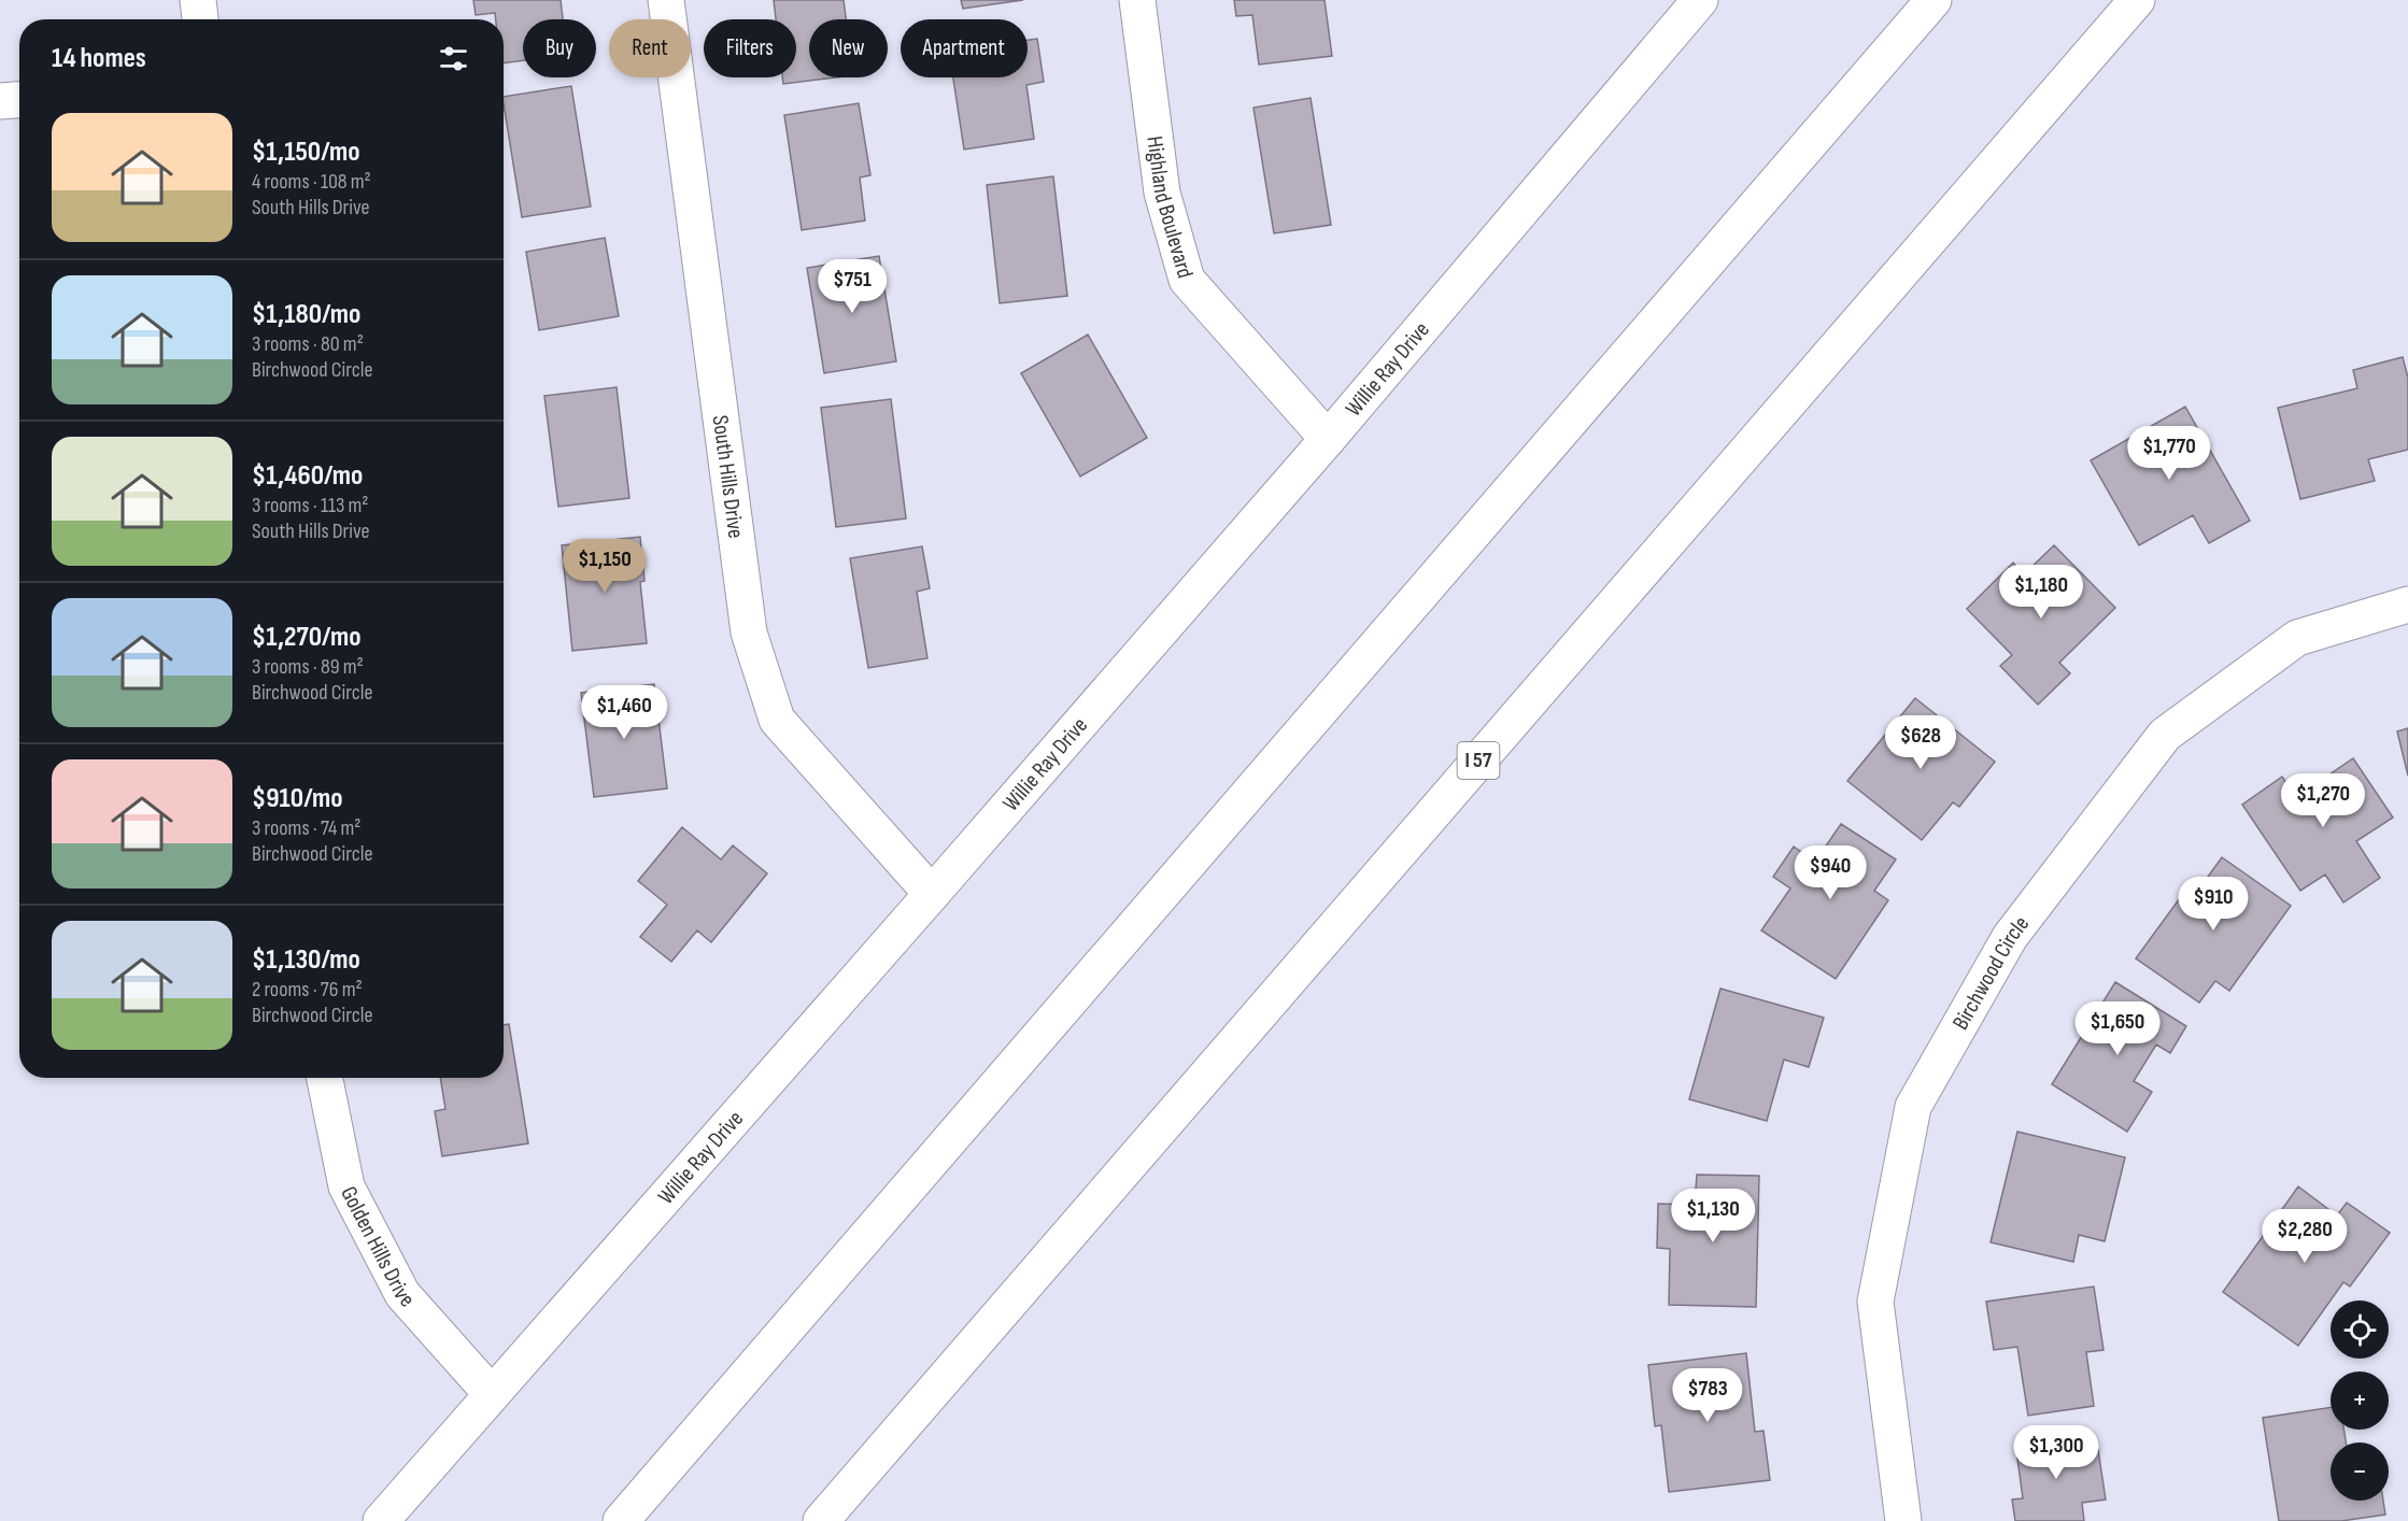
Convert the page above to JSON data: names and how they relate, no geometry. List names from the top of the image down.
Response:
{
  "streets": {
    "main road": [
      "Highland Boulevard",
      "Willie Ray Drive",
      "South Hills Drive",
      "I 57",
      "Birchwood Circle",
      "Golden Hills Drive"
    ]
  },
  "crossings": [
    ["Highland Boulevard", "Willie Ray Drive"],
    ["Willie Ray Drive", "South Hills Drive"],
    ["Willie Ray Drive", "Golden Hills Drive"]
  ],
  "page": {
    "chip": [
      "Buy",
      "Rent",
      "Filters",
      "New",
      "Apartment"
    ],
    "heading": "14 homes",
    "list": [
      {
        "name": "$1,150/mo",
        "note": "4 rooms · 108 m² · South Hills Drive"
      },
      {
        "name": "$1,180/mo",
        "note": "3 rooms · 80 m² · Birchwood Circle"
      },
      {
        "name": "$1,460/mo",
        "note": "3 rooms · 113 m² · South Hills Drive"
      },
      {
        "name": "$1,270/mo",
        "note": "3 rooms · 89 m² · Birchwood Circle"
      },
      {
        "name": "$910/mo",
        "note": "3 rooms · 74 m² · Birchwood Circle"
      },
      {
        "name": "$1,130/mo",
        "note": "2 rooms · 76 m² · Birchwood Circle"
      }
    ],
    "price": [
      "$751",
      "$1,770",
      "$1,150",
      "$1,180",
      "$1,460",
      "$628",
      "$1,270",
      "$940",
      "$910",
      "$1,650",
      "$1,130",
      "$2,280",
      "$783",
      "$1,300"
    ],
    "map_buttons": ["+", "−"]
  }
}
